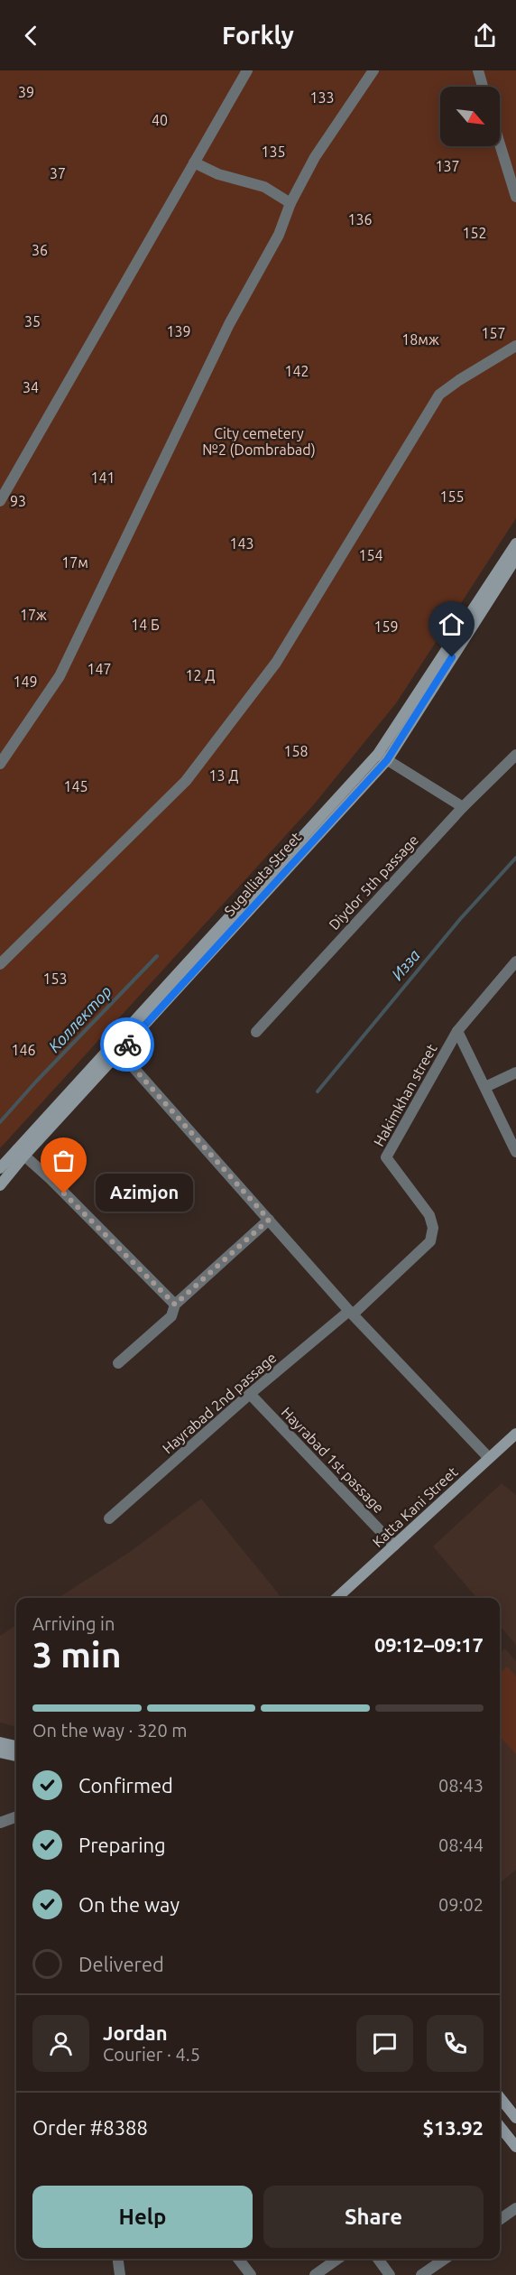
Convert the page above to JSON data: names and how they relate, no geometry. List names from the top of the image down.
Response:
{
  "streets": {
    "main road": ["Sugalliata Street", "Katta Kani Street"],
    "street": [
      "Diydor 5th passage",
      "Hakimkhаn street",
      "Hayrаbаd 2nd passage",
      "Hayrаbаd 1st passage"
    ]
  },
  "crossings": [
    ["Hakimkhаn street", "Hayrаbаd 2nd passage"],
    ["Hayrаbаd 2nd passage", "Hayrаbаd 1st passage"],
    ["Hayrаbаd 1st passage", "Katta Kani Street"]
  ],
  "water": ["Изза", "Коллектор"],
  "parks": [
    "39",
    "133",
    "40",
    "135",
    "137",
    "37",
    "136",
    "152",
    "36",
    "35",
    "139",
    "157",
    "18мж",
    "142",
    "34",
    "City cemetery №2 (Dombrabad)",
    "141",
    "155",
    "93",
    "143",
    "154",
    "17м",
    "17ж",
    "14 Б",
    "159",
    "147",
    "12 Д",
    "149",
    "158",
    "13 Д",
    "145",
    "153",
    "146"
  ],
  "places": ["Azimjon"],
  "north": "bottom right",
  "page": {
    "header": "Forkly",
    "bubble": "Azimjon",
    "heading": ["3 min", "Arriving in", "09:12–09:17"],
    "panel": [
      "Jordan",
      "Courier · 4.5",
      "Order #8388",
      "$13.92"
    ],
    "bar": "On the way · 320 m",
    "list": [
      ["Confirmed", "08:43"],
      ["Preparing", "08:44"],
      ["On the way", "09:02"],
      "Delivered"
    ],
    "buttons": ["Help", "Share"]
  }
}
